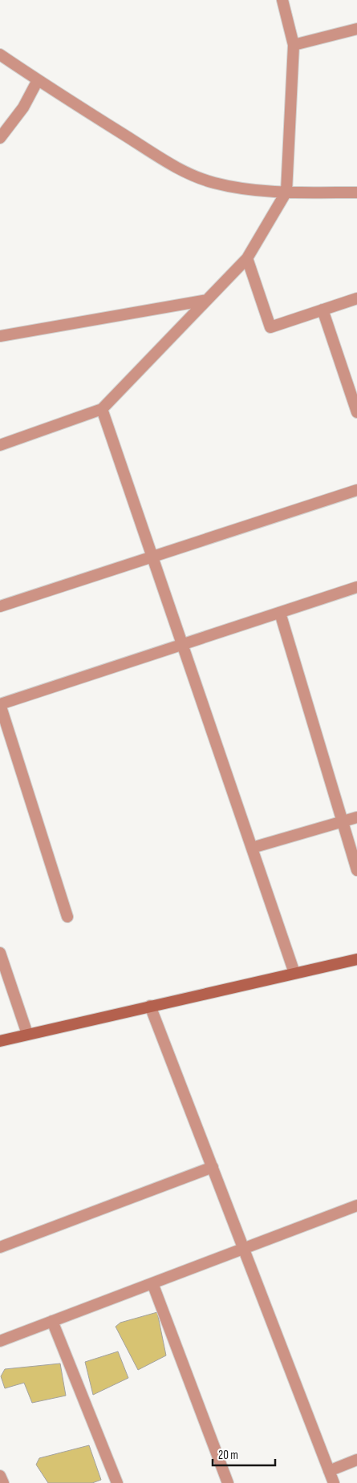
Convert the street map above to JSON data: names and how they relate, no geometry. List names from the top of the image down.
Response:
{
  "scale_bar": "20 m"
}
